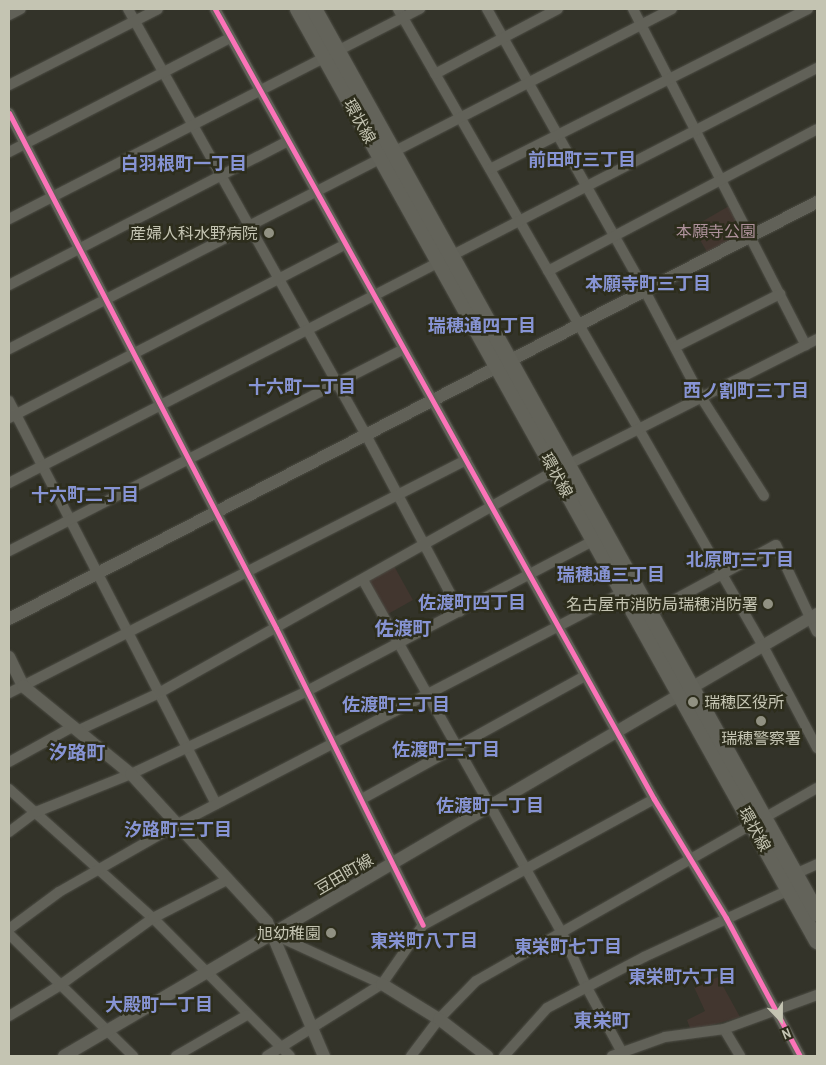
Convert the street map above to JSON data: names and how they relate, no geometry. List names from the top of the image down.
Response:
{
  "streets": {
    "main road": ["環状線"],
    "street": ["豆田町線"]
  },
  "crossings": [
    ["環状線", "豆田町線"]
  ],
  "districts": [
    "前田町三丁目",
    "白羽根町一丁目",
    "本願寺町三丁目",
    "瑞穂通四丁目",
    "十六町一丁目",
    "西ノ割町三丁目",
    "十六町二丁目",
    "北原町三丁目",
    "瑞穂通三丁目",
    "佐渡町四丁目",
    "佐渡町",
    "佐渡町三丁目",
    "佐渡町二丁目",
    "汐路町",
    "佐渡町一丁目",
    "汐路町三丁目",
    "東栄町八丁目",
    "東栄町七丁目",
    "東栄町六丁目",
    "大殿町一丁目",
    "東栄町"
  ],
  "parks": ["本願寺公園"],
  "places": [
    "産婦人科水野病院",
    "名古屋市消防局瑞穂消防署",
    "瑞穂区役所",
    "瑞穂警察署",
    "旭幼稚園"
  ],
  "north": "bottom"
}
